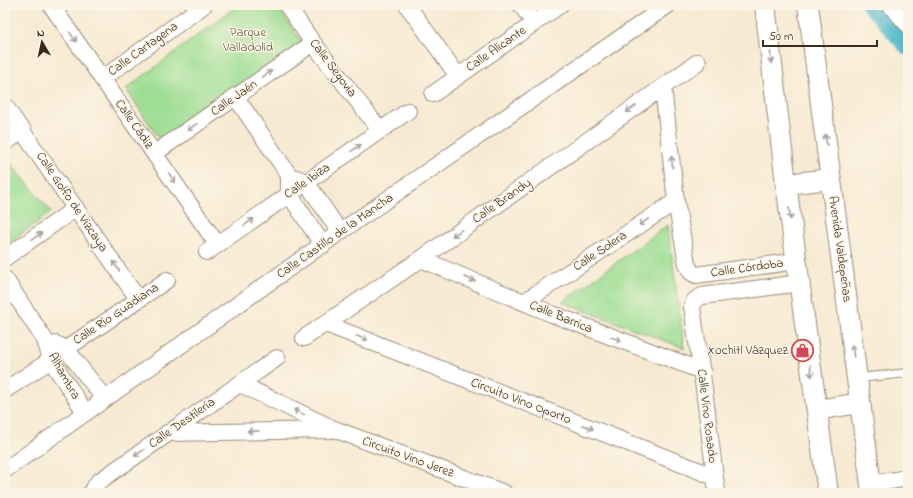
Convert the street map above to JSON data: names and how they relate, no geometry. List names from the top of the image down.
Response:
{
  "streets": {
    "street": [
      "Calle Cartagena",
      "Calle Alicante",
      "Calle Segovia",
      "Calle Jaén",
      "Calle Cádiz",
      "Calle Ibiza",
      "Calle Brandy",
      "Calle Golfo de Vizcaya",
      "Calle Castillo de la Mancha",
      "Avenida Valdepeñas",
      "Calle Solera",
      "Calle Córdoba",
      "Calle Río Guadiana",
      "Calle Barrica",
      "Alhambra",
      "Circuito Vino Oporto",
      "Calle Vino Rosado",
      "Calle Destilería",
      "Circuito Vino Jerez"
    ]
  },
  "crossings": [
    ["Calle Cartagena", "Calle Cádiz"],
    ["Calle Segovia", "Calle Jaén"],
    ["Calle Segovia", "Calle Ibiza"],
    ["Calle Jaén", "Calle Cádiz"],
    ["Calle Cádiz", "Calle Ibiza"],
    ["Calle Brandy", "Calle Barrica"],
    ["Calle Brandy", "Circuito Vino Oporto"],
    ["Calle Golfo de Vizcaya", "Calle Río Guadiana"],
    ["Calle Castillo de la Mancha", "Alhambra"],
    ["Calle Solera", "Calle Córdoba"],
    ["Calle Solera", "Calle Barrica"],
    ["Calle Córdoba", "Calle Vino Rosado"],
    ["Calle Río Guadiana", "Alhambra"],
    ["Calle Barrica", "Calle Vino Rosado"],
    ["Circuito Vino Oporto", "Calle Vino Rosado"],
    ["Calle Destilería", "Circuito Vino Jerez"]
  ],
  "one_way": [
    "Calle Ibiza",
    "Calle Brandy",
    "Calle Golfo de Vizcaya",
    "Calle Solera",
    "Calle Barrica",
    "Circuito Vino Oporto",
    "Circuito Vino Jerez"
  ],
  "parks": ["Parque Valladolid"],
  "places": {
    "shop": ["Xochitl Vázquez"]
  },
  "scale_bar": "50 m",
  "north": "top"
}
